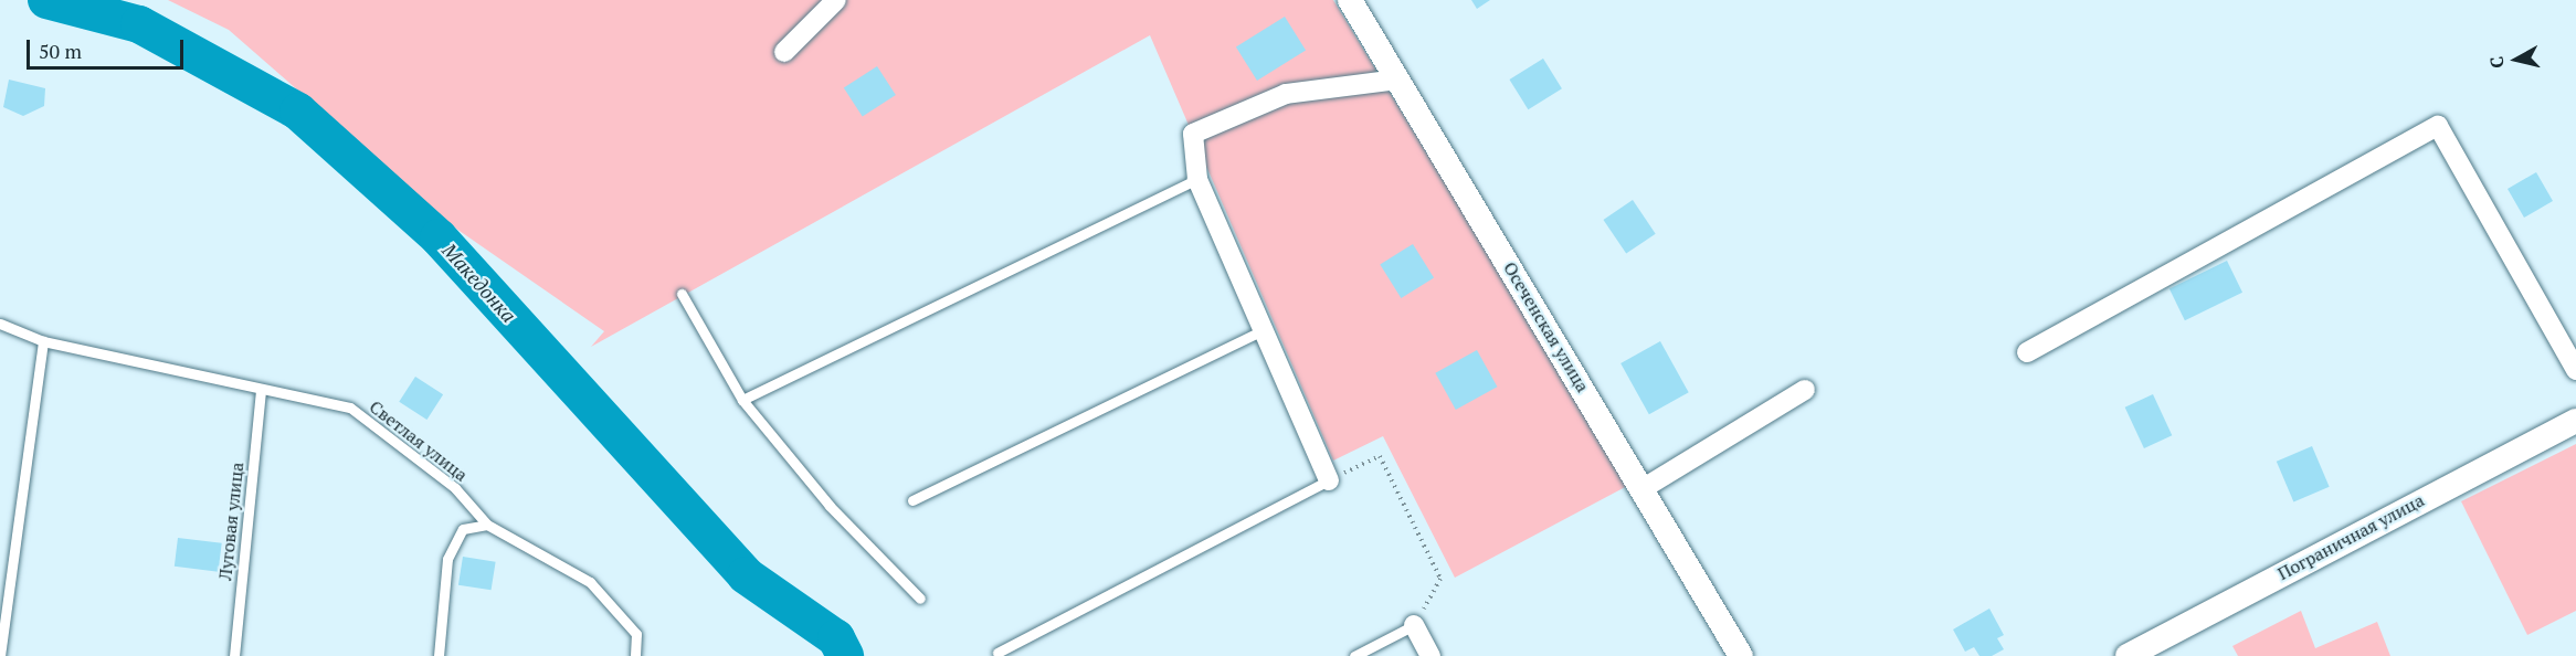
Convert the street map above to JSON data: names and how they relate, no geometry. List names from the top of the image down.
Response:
{
  "streets": {
    "street": ["Осеченская улица", "Пограничная улица"],
    "lane": ["Светлая улица", "Луговая улица"]
  },
  "crossings": [
    ["Светлая улица", "Луговая улица"]
  ],
  "water": ["Македонка"],
  "scale_bar": "50 m",
  "north": "left"
}
